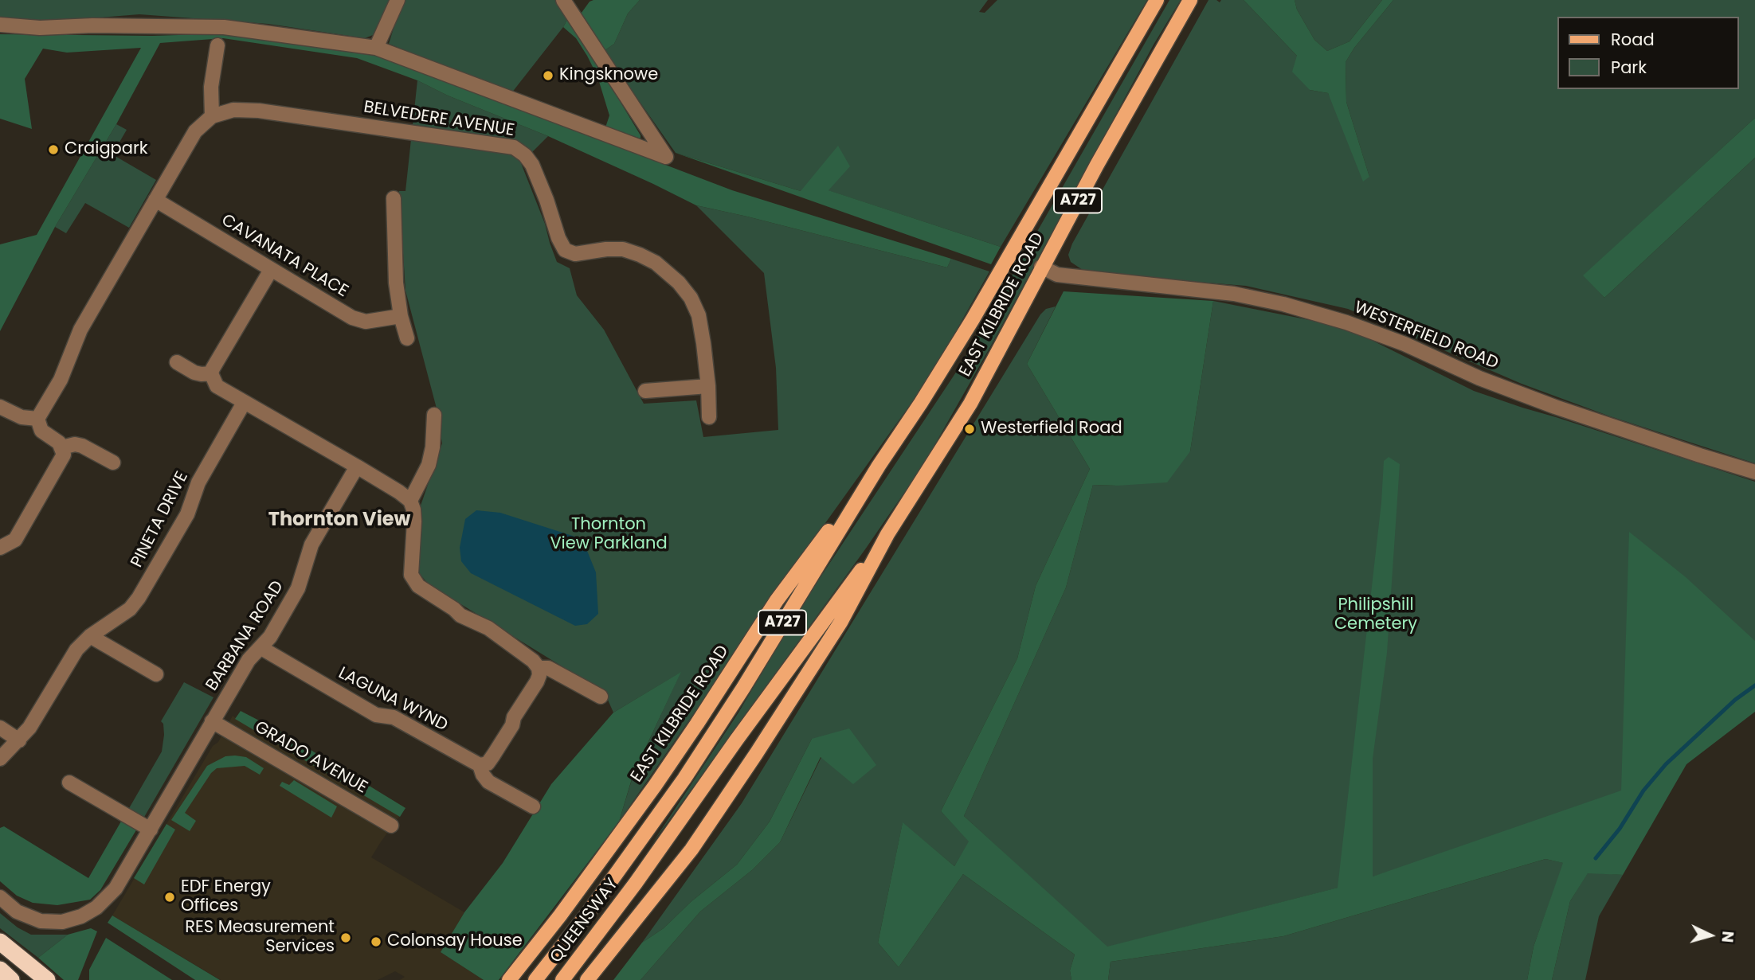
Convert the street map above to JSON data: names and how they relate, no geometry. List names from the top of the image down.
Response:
{
  "streets": {
    "main road": ["A727", "EAST KILBRIDE ROAD", "QUEENSWAY"],
    "street": [
      "BELVEDERE AVENUE",
      "CAVANATA PLACE",
      "WESTERFIELD ROAD",
      "PINETA DRIVE",
      "BARBANA ROAD",
      "LAGUNA WYND",
      "GRADO AVENUE"
    ]
  },
  "crossings": [
    ["EAST KILBRIDE ROAD", "WESTERFIELD ROAD"],
    ["EAST KILBRIDE ROAD", "QUEENSWAY"],
    ["BARBANA ROAD", "LAGUNA WYND"],
    ["BARBANA ROAD", "GRADO AVENUE"]
  ],
  "districts": ["Thornton View"],
  "parks": ["Thornton View Parkland", "Philipshill Cemetery"],
  "places": [
    "Kingsknowe",
    "Craigpark",
    "Westerfield Road",
    "EDF Energy Offices",
    "RES Measurement Services",
    "Colonsay House"
  ],
  "legend": ["Road", "Park"],
  "north": "right"
}
